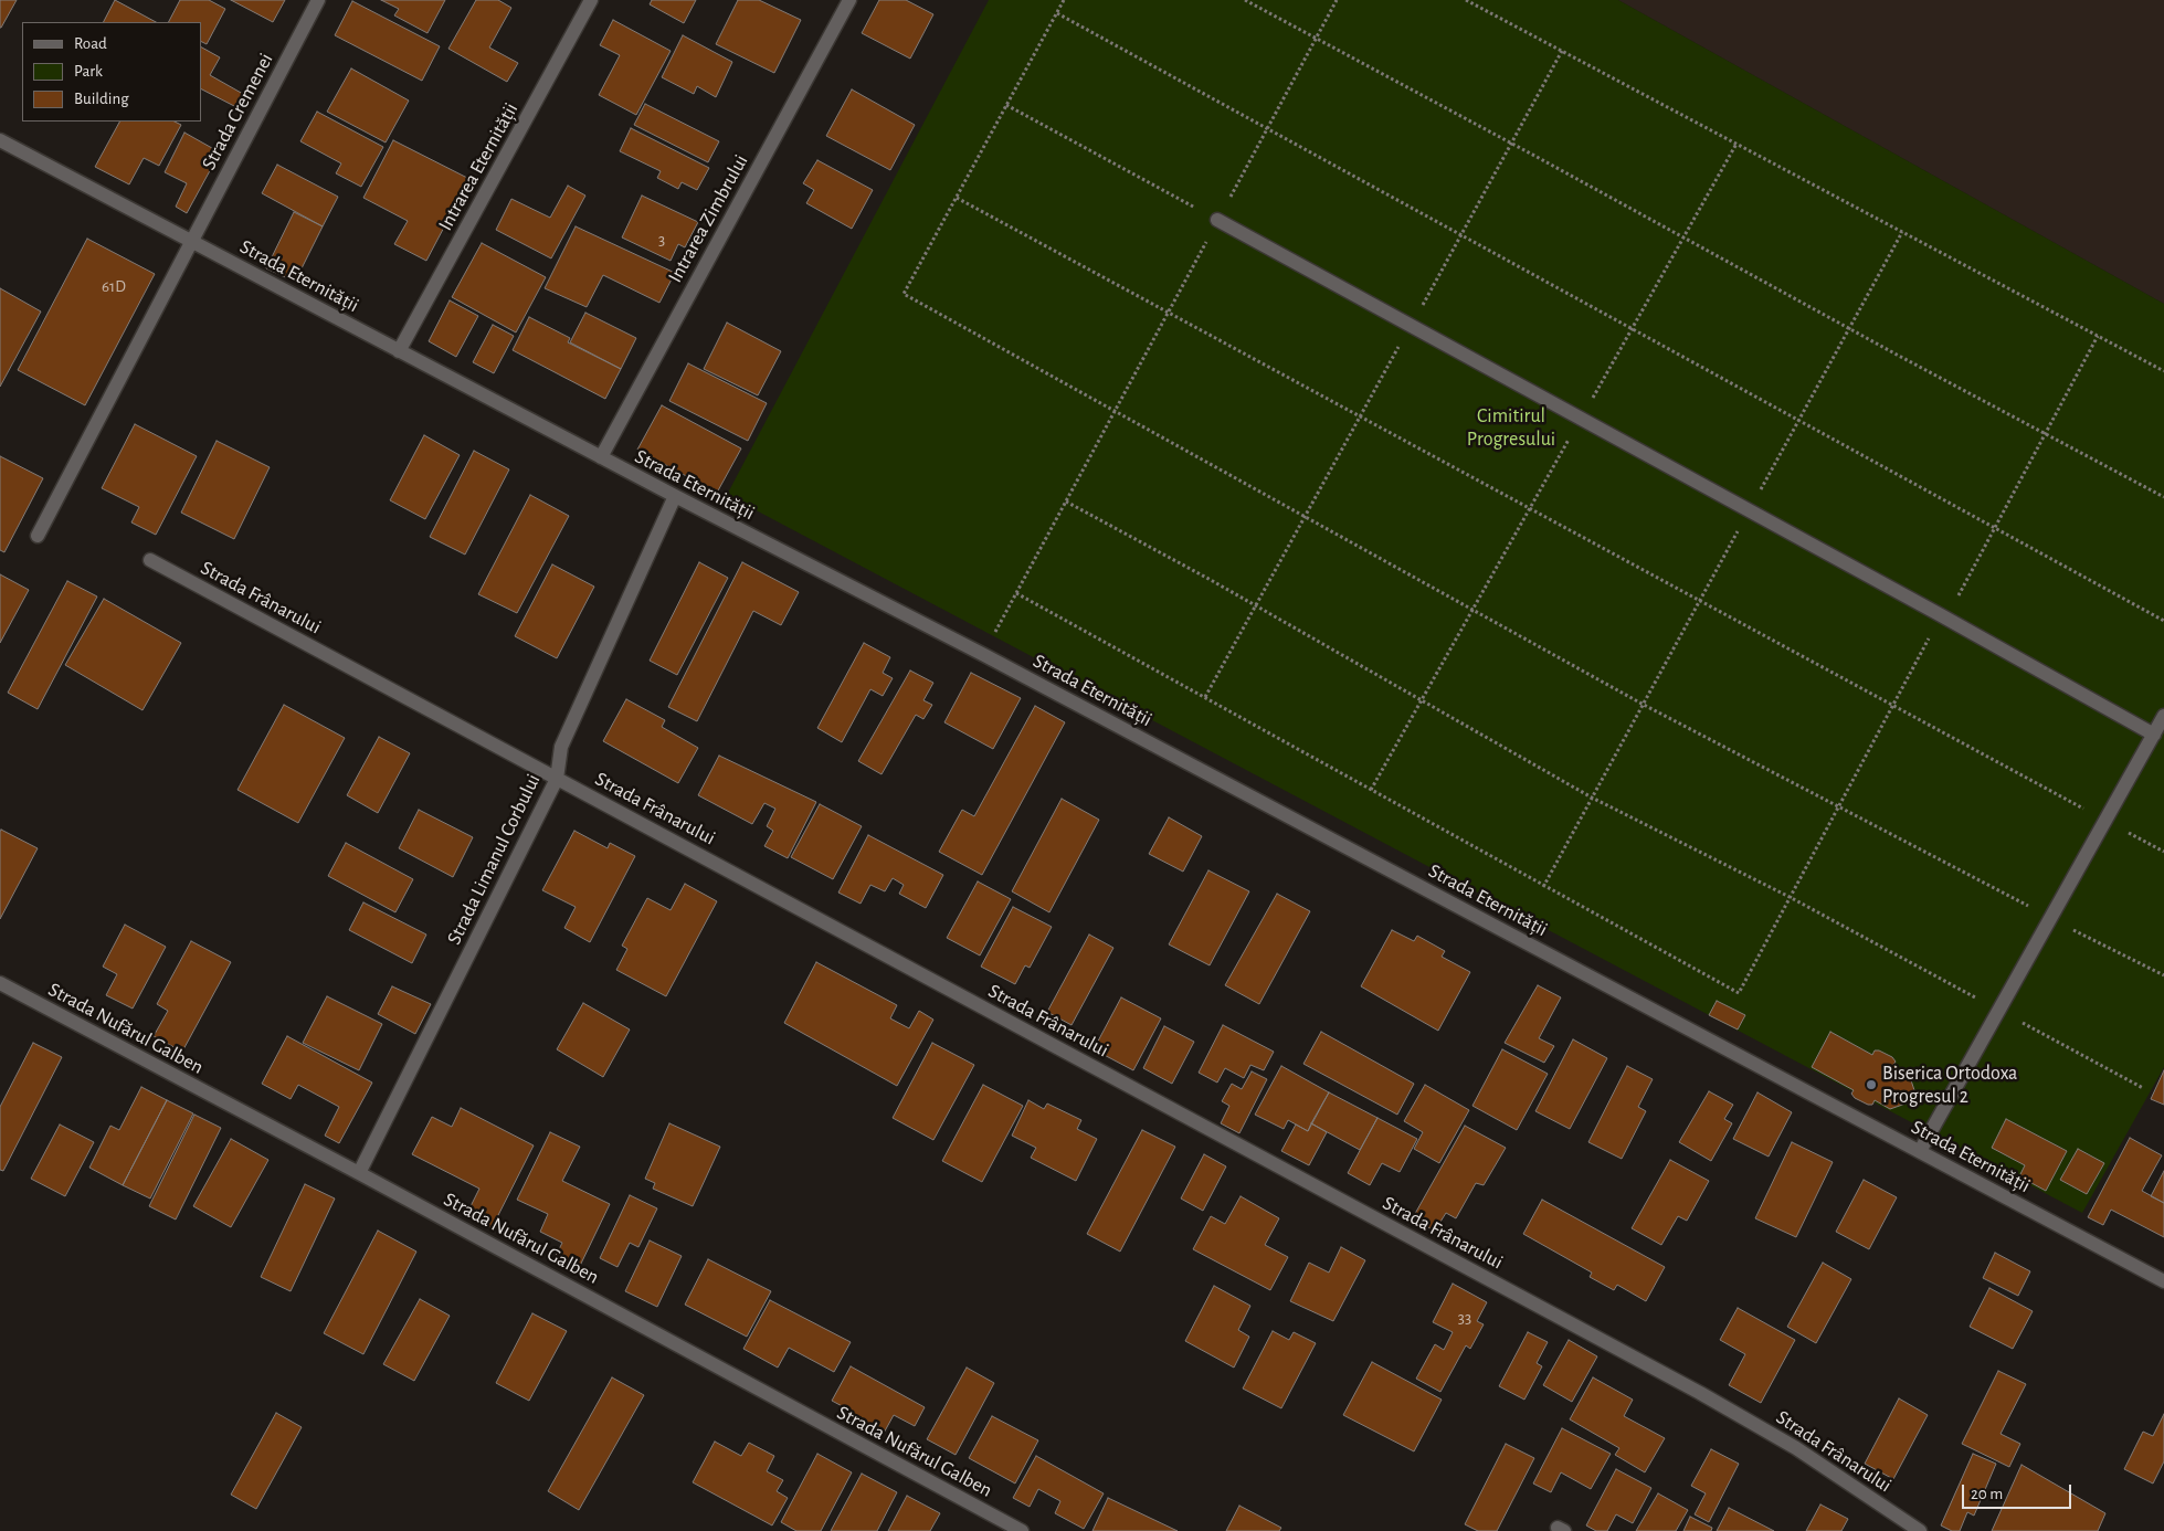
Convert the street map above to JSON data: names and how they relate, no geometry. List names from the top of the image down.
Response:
{
  "streets": {
    "street": [
      "Strada Cremenei",
      "Intrarea Eternității",
      "Intrarea Zimbrului",
      "Strada Eternității",
      "Strada Frânarului",
      "Strada Limanul Corbului",
      "Strada Nufărul Galben"
    ]
  },
  "crossings": [
    ["Strada Cremenei", "Strada Eternității"],
    ["Intrarea Eternității", "Strada Eternității"],
    ["Intrarea Zimbrului", "Strada Eternității"],
    ["Strada Eternității", "Strada Limanul Corbului"],
    ["Strada Frânarului", "Strada Limanul Corbului"],
    ["Strada Limanul Corbului", "Strada Nufărul Galben"]
  ],
  "parks": ["Cimitirul Progresului"],
  "places": ["Biserica Ortodoxa Progresul 2"],
  "house_numbers": ["3", "61D", "33"],
  "legend": ["Road", "Park", "Building"],
  "scale_bar": "20 m"
}
